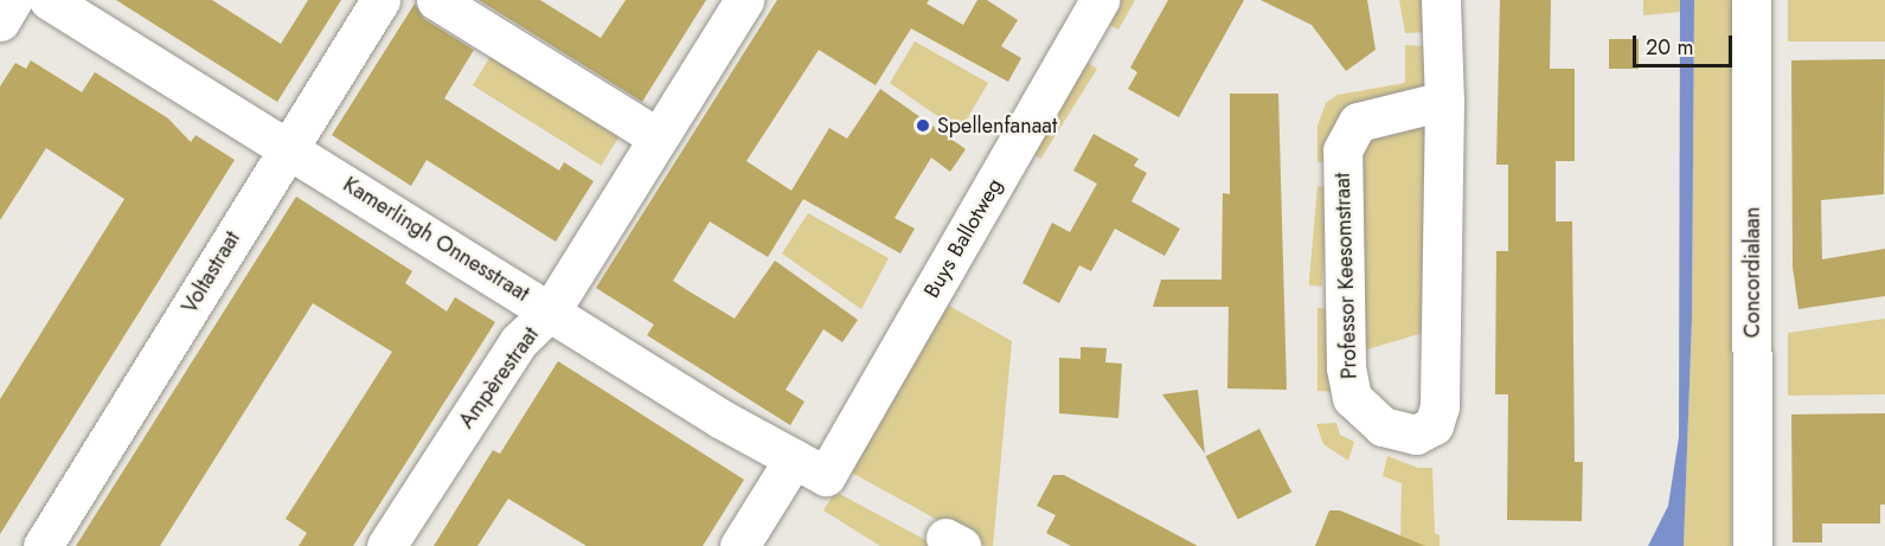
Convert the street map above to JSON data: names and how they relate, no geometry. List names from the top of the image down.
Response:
{
  "streets": {
    "street": [
      "Buys Ballotweg",
      "Kamerlingh Onnesstraat",
      "Voltastraat",
      "Concordialaan",
      "Professor Keesomstraat",
      "Ampèrestraat"
    ]
  },
  "crossings": [
    ["Buys Ballotweg", "Kamerlingh Onnesstraat"],
    ["Kamerlingh Onnesstraat", "Voltastraat"],
    ["Kamerlingh Onnesstraat", "Ampèrestraat"]
  ],
  "places": ["Spellenfanaat"],
  "scale_bar": "20 m"
}
